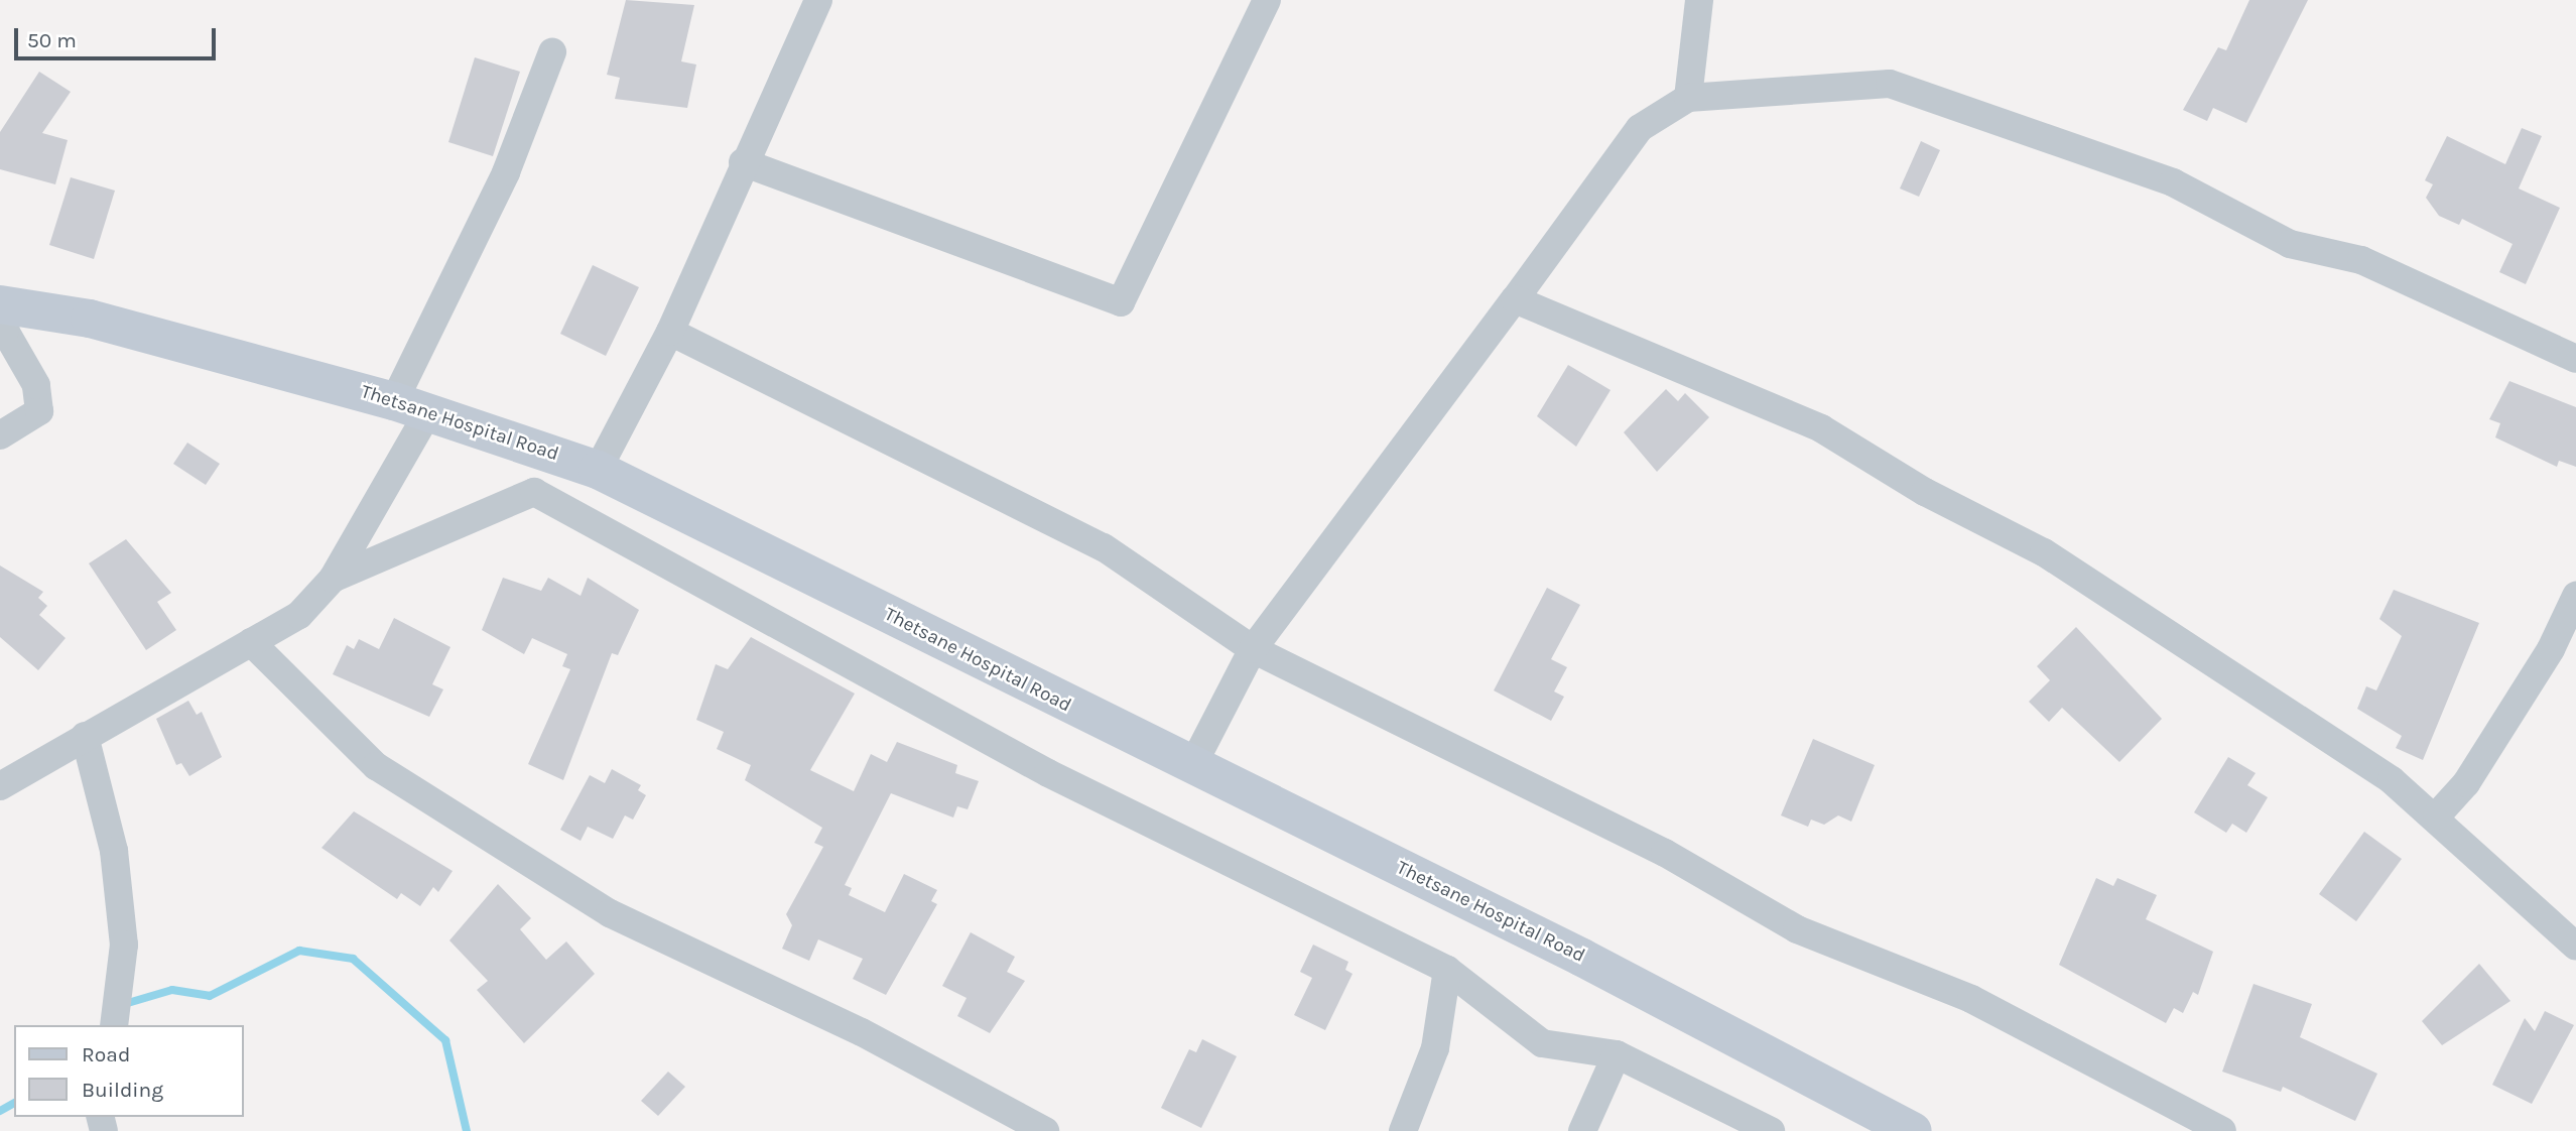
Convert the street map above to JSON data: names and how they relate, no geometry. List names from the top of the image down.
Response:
{
  "streets": {
    "main road": ["Thetsane Hospital Road"]
  },
  "legend": ["Road", "Building"],
  "scale_bar": "50 m"
}
